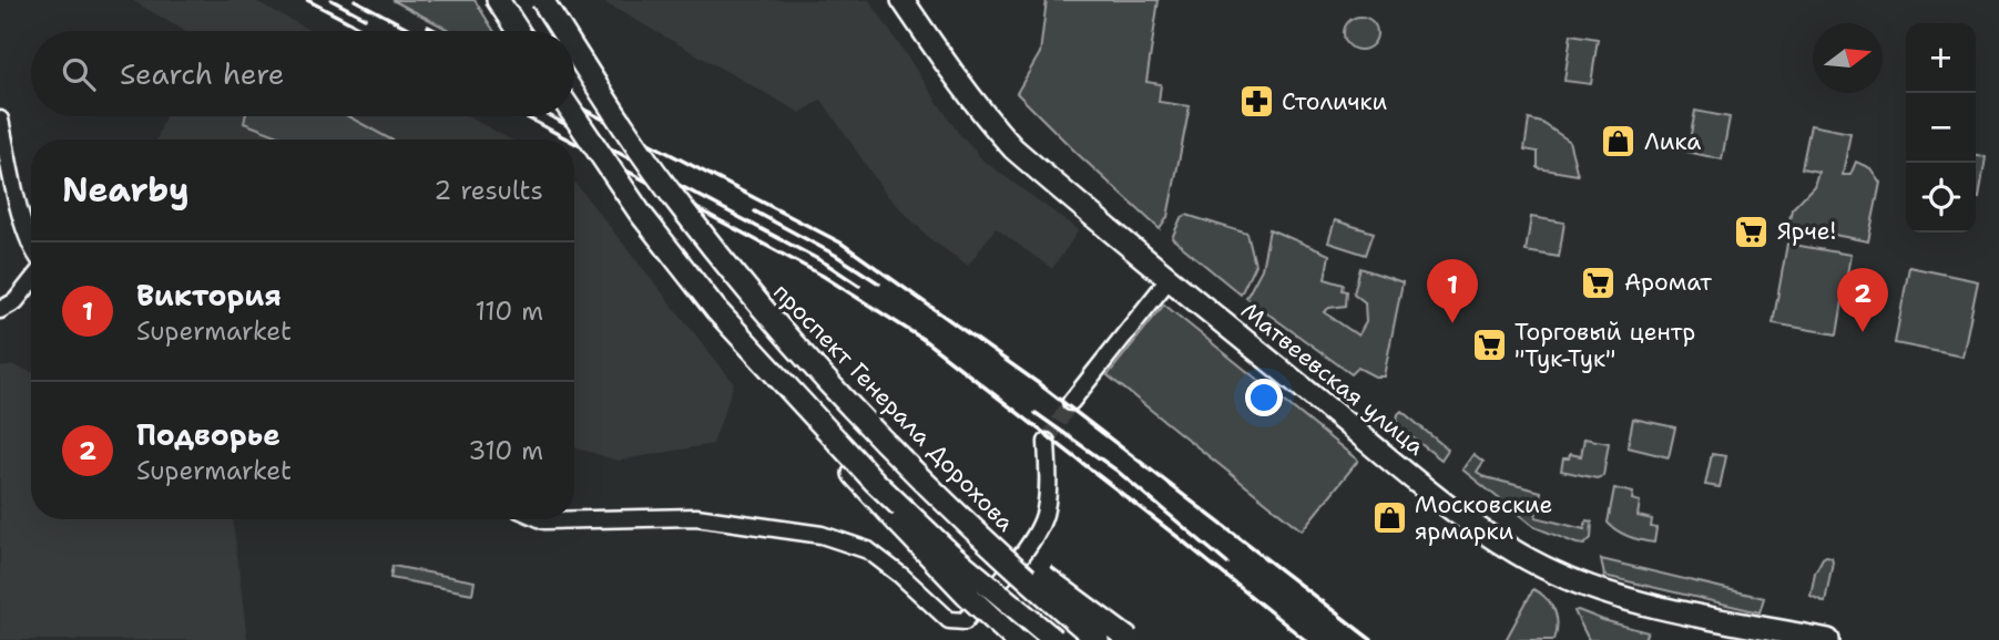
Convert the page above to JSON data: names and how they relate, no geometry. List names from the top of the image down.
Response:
{
  "streets": {
    "main road": ["Матвеевская улица", "проспект Генерала Дорохова"]
  },
  "places": {
    "pharmacy": ["Столички"],
    "shop": ["Лика", "Московские ярмарки"],
    "supermarket": ["Ярче!", "Аромат", "Торговый центр \"Тук-Тук\""]
  },
  "north": "right",
  "page": {
    "map_buttons": ["+", "−"],
    "search": "Search here",
    "heading": ["Nearby", "2 results"],
    "list": [
      {
        "mark": "1",
        "name": "Виктория",
        "note": "Supermarket",
        "value": "110 m"
      },
      {
        "mark": "2",
        "name": "Подворье",
        "note": "Supermarket",
        "value": "310 m"
      }
    ],
    "pins": ["1", "2"]
  }
}
